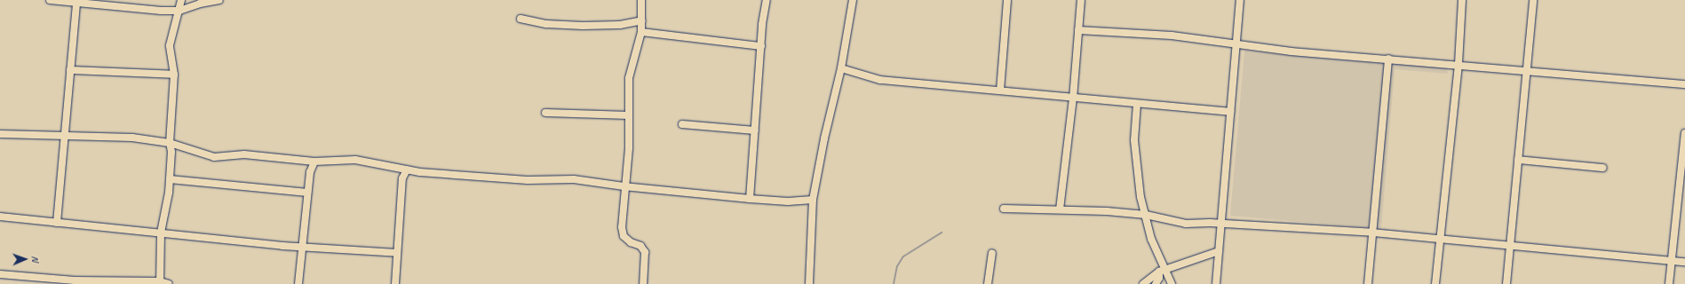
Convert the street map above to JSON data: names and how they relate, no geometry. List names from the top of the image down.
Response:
{
  "north": "right"
}
